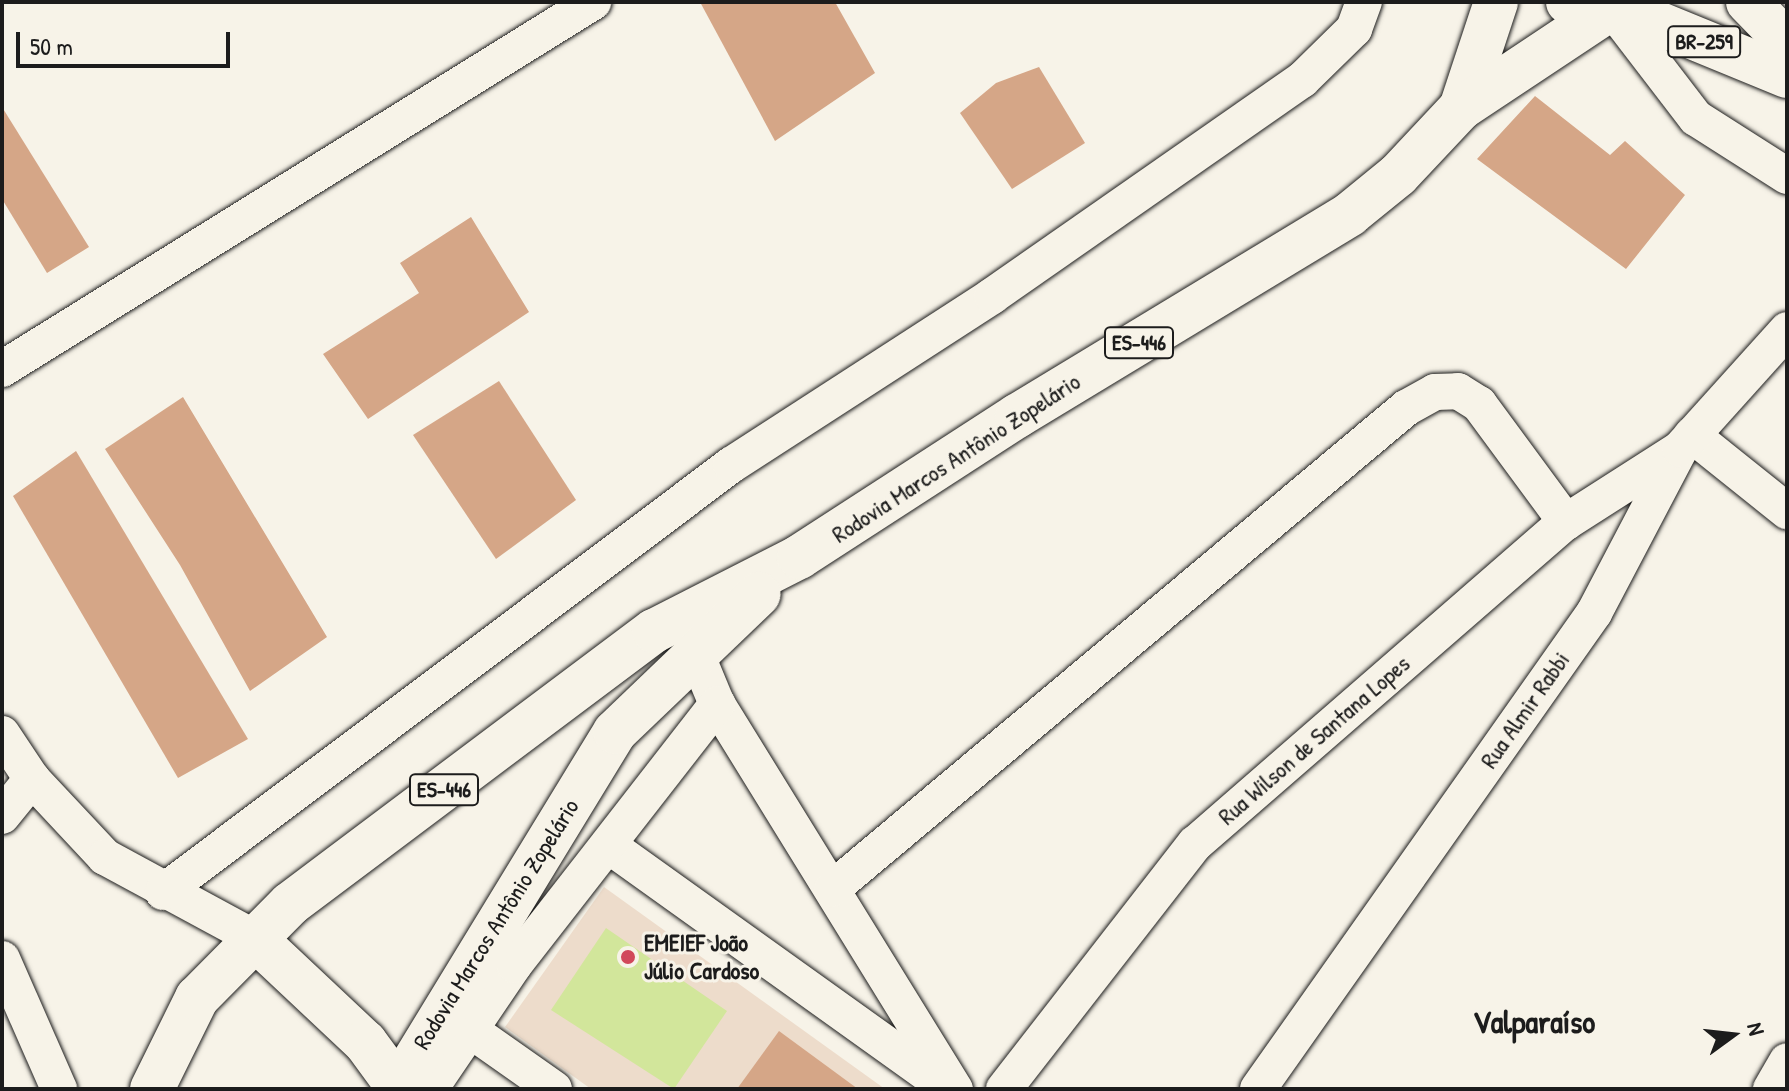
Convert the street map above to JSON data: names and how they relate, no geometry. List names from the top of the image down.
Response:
{
  "streets": {
    "main road": ["BR-259", "ES-446", "Rodovia Marcos Antônio Zopelário"],
    "street": ["Rua Almir Rabbi", "Rua Wilson de Santana Lopes"]
  },
  "crossings": [
    ["BR-259", "Rodovia Marcos Antônio Zopelário"],
    ["Rua Almir Rabbi", "Rua Wilson de Santana Lopes"]
  ],
  "districts": ["Valparaíso"],
  "places": ["EMEIEF João Júlio Cardoso"],
  "scale_bar": "50 m",
  "north": "right"
}
